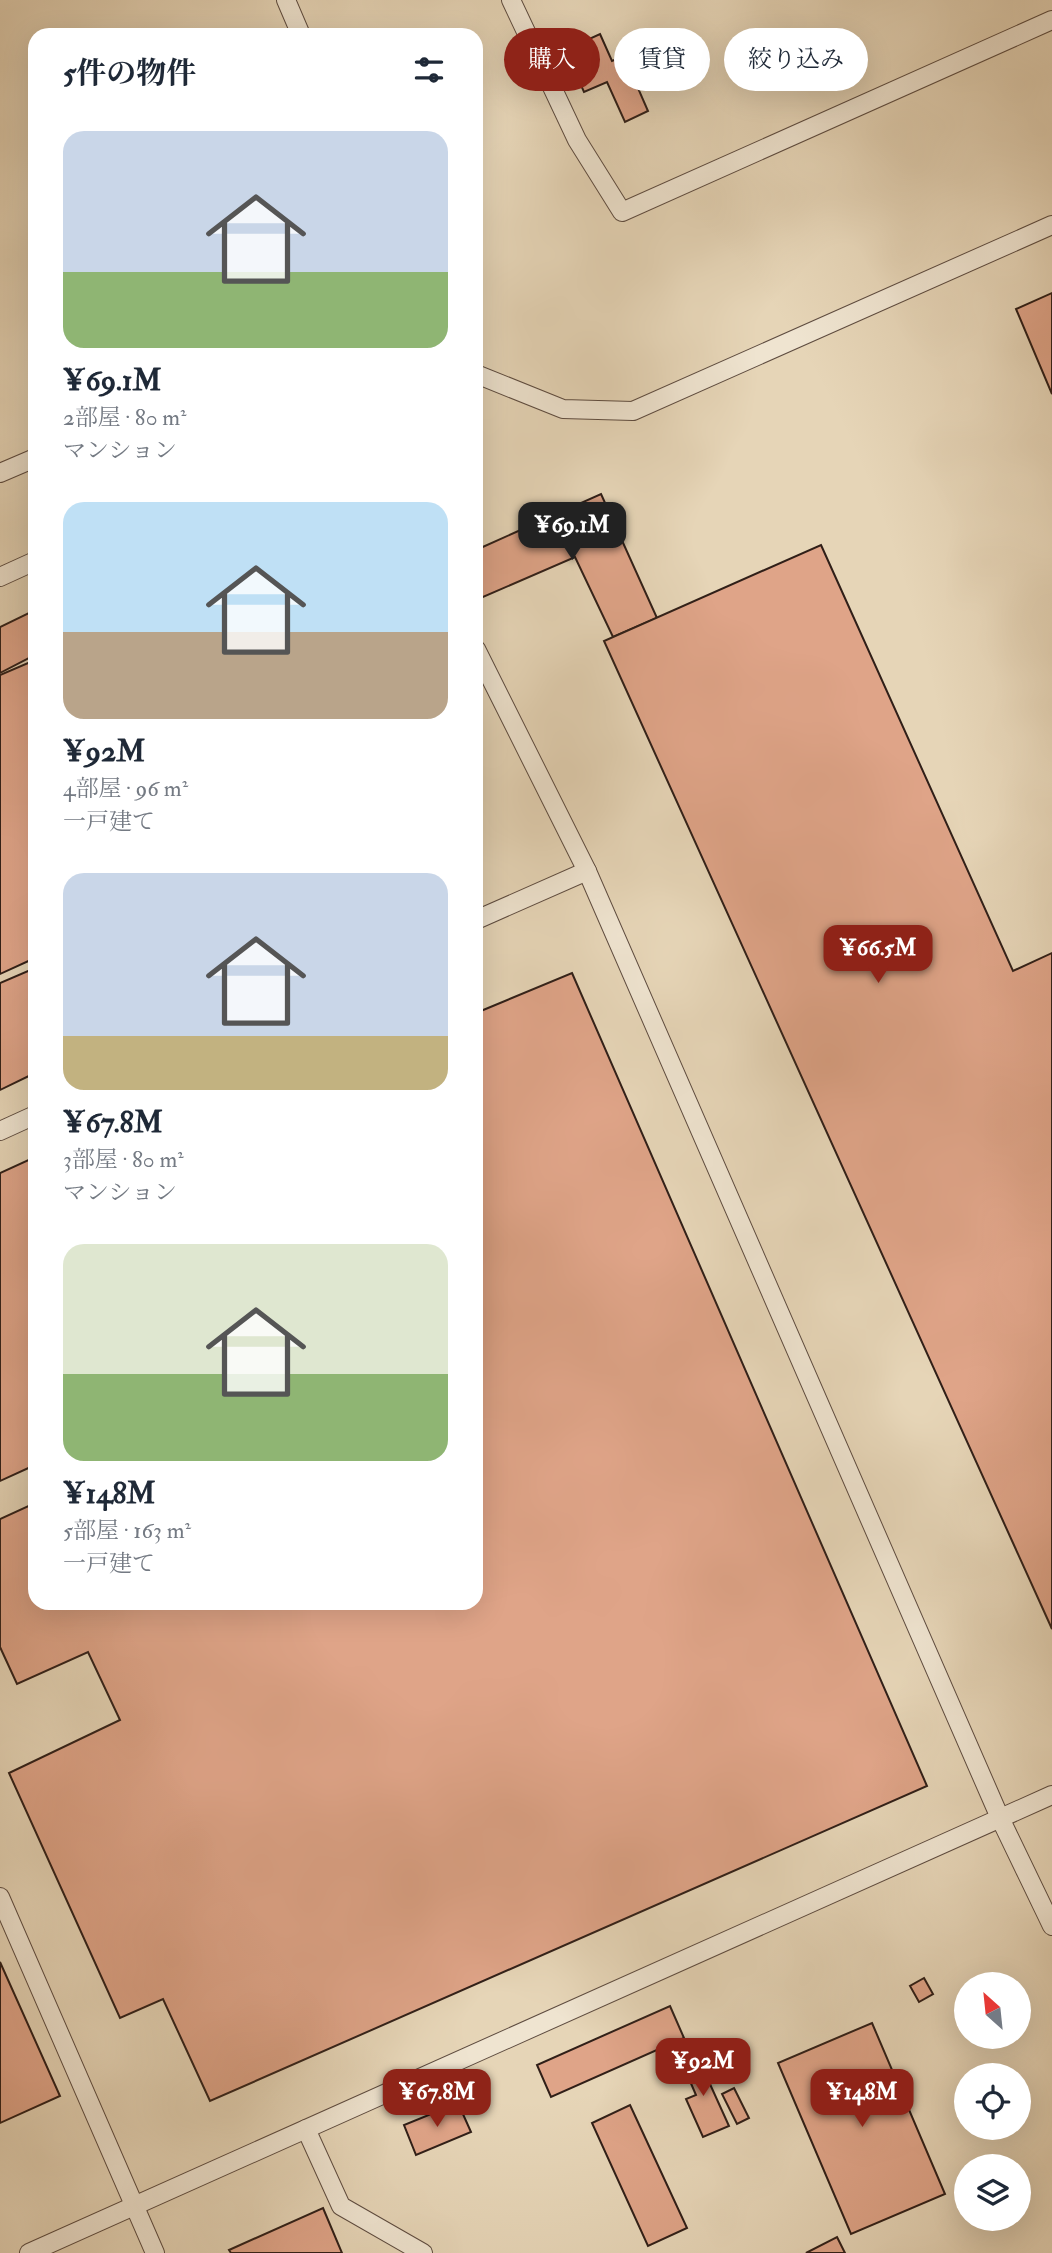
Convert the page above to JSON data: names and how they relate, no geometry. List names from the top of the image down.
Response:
{
  "north": "top left",
  "page": {
    "chip": ["購入", "賃貸", "絞り込み"],
    "heading": "5件の物件",
    "list": [
      {
        "name": "¥69.1M",
        "note": "2部屋 · 80 m² · マンション"
      },
      {
        "name": "¥92M",
        "note": "4部屋 · 96 m² · 一戸建て"
      },
      {
        "name": "¥67.8M",
        "note": "3部屋 · 80 m² · マンション"
      },
      {
        "name": "¥148M",
        "note": "5部屋 · 163 m² · 一戸建て"
      }
    ],
    "price": [
      "¥69.1M",
      "¥66.5M",
      "¥92M",
      "¥67.8M",
      "¥148M"
    ]
  }
}
